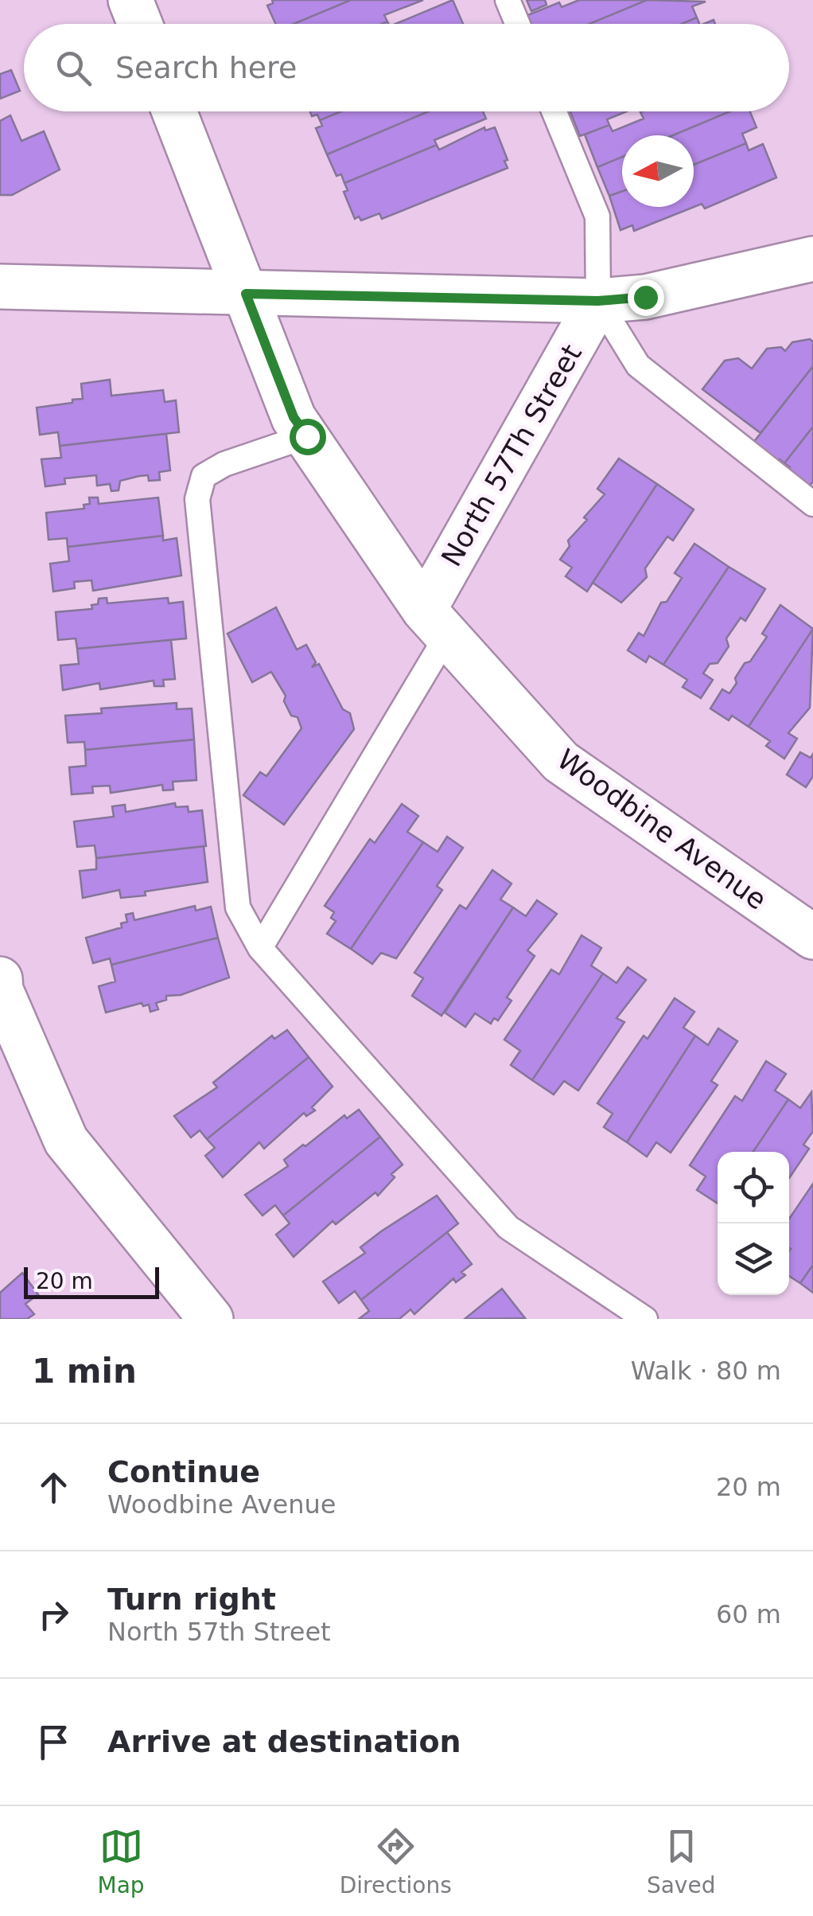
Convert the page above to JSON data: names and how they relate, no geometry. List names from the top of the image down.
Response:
{
  "streets": {
    "street": ["North 57Th Street", "Woodbine Avenue"]
  },
  "crossings": [
    ["North 57Th Street", "Woodbine Avenue"]
  ],
  "scale_bar": "20 m",
  "north": "left",
  "page": {
    "search": "Search here",
    "scale": "20 m",
    "heading": ["1 min", "Walk · 80 m"],
    "list": [
      ["Continue", "Woodbine Avenue", "20 m"],
      ["Turn right", "North 57th Street", "60 m"],
      "Arrive at destination"
    ],
    "nav": ["Map", "Directions", "Saved"]
  }
}
